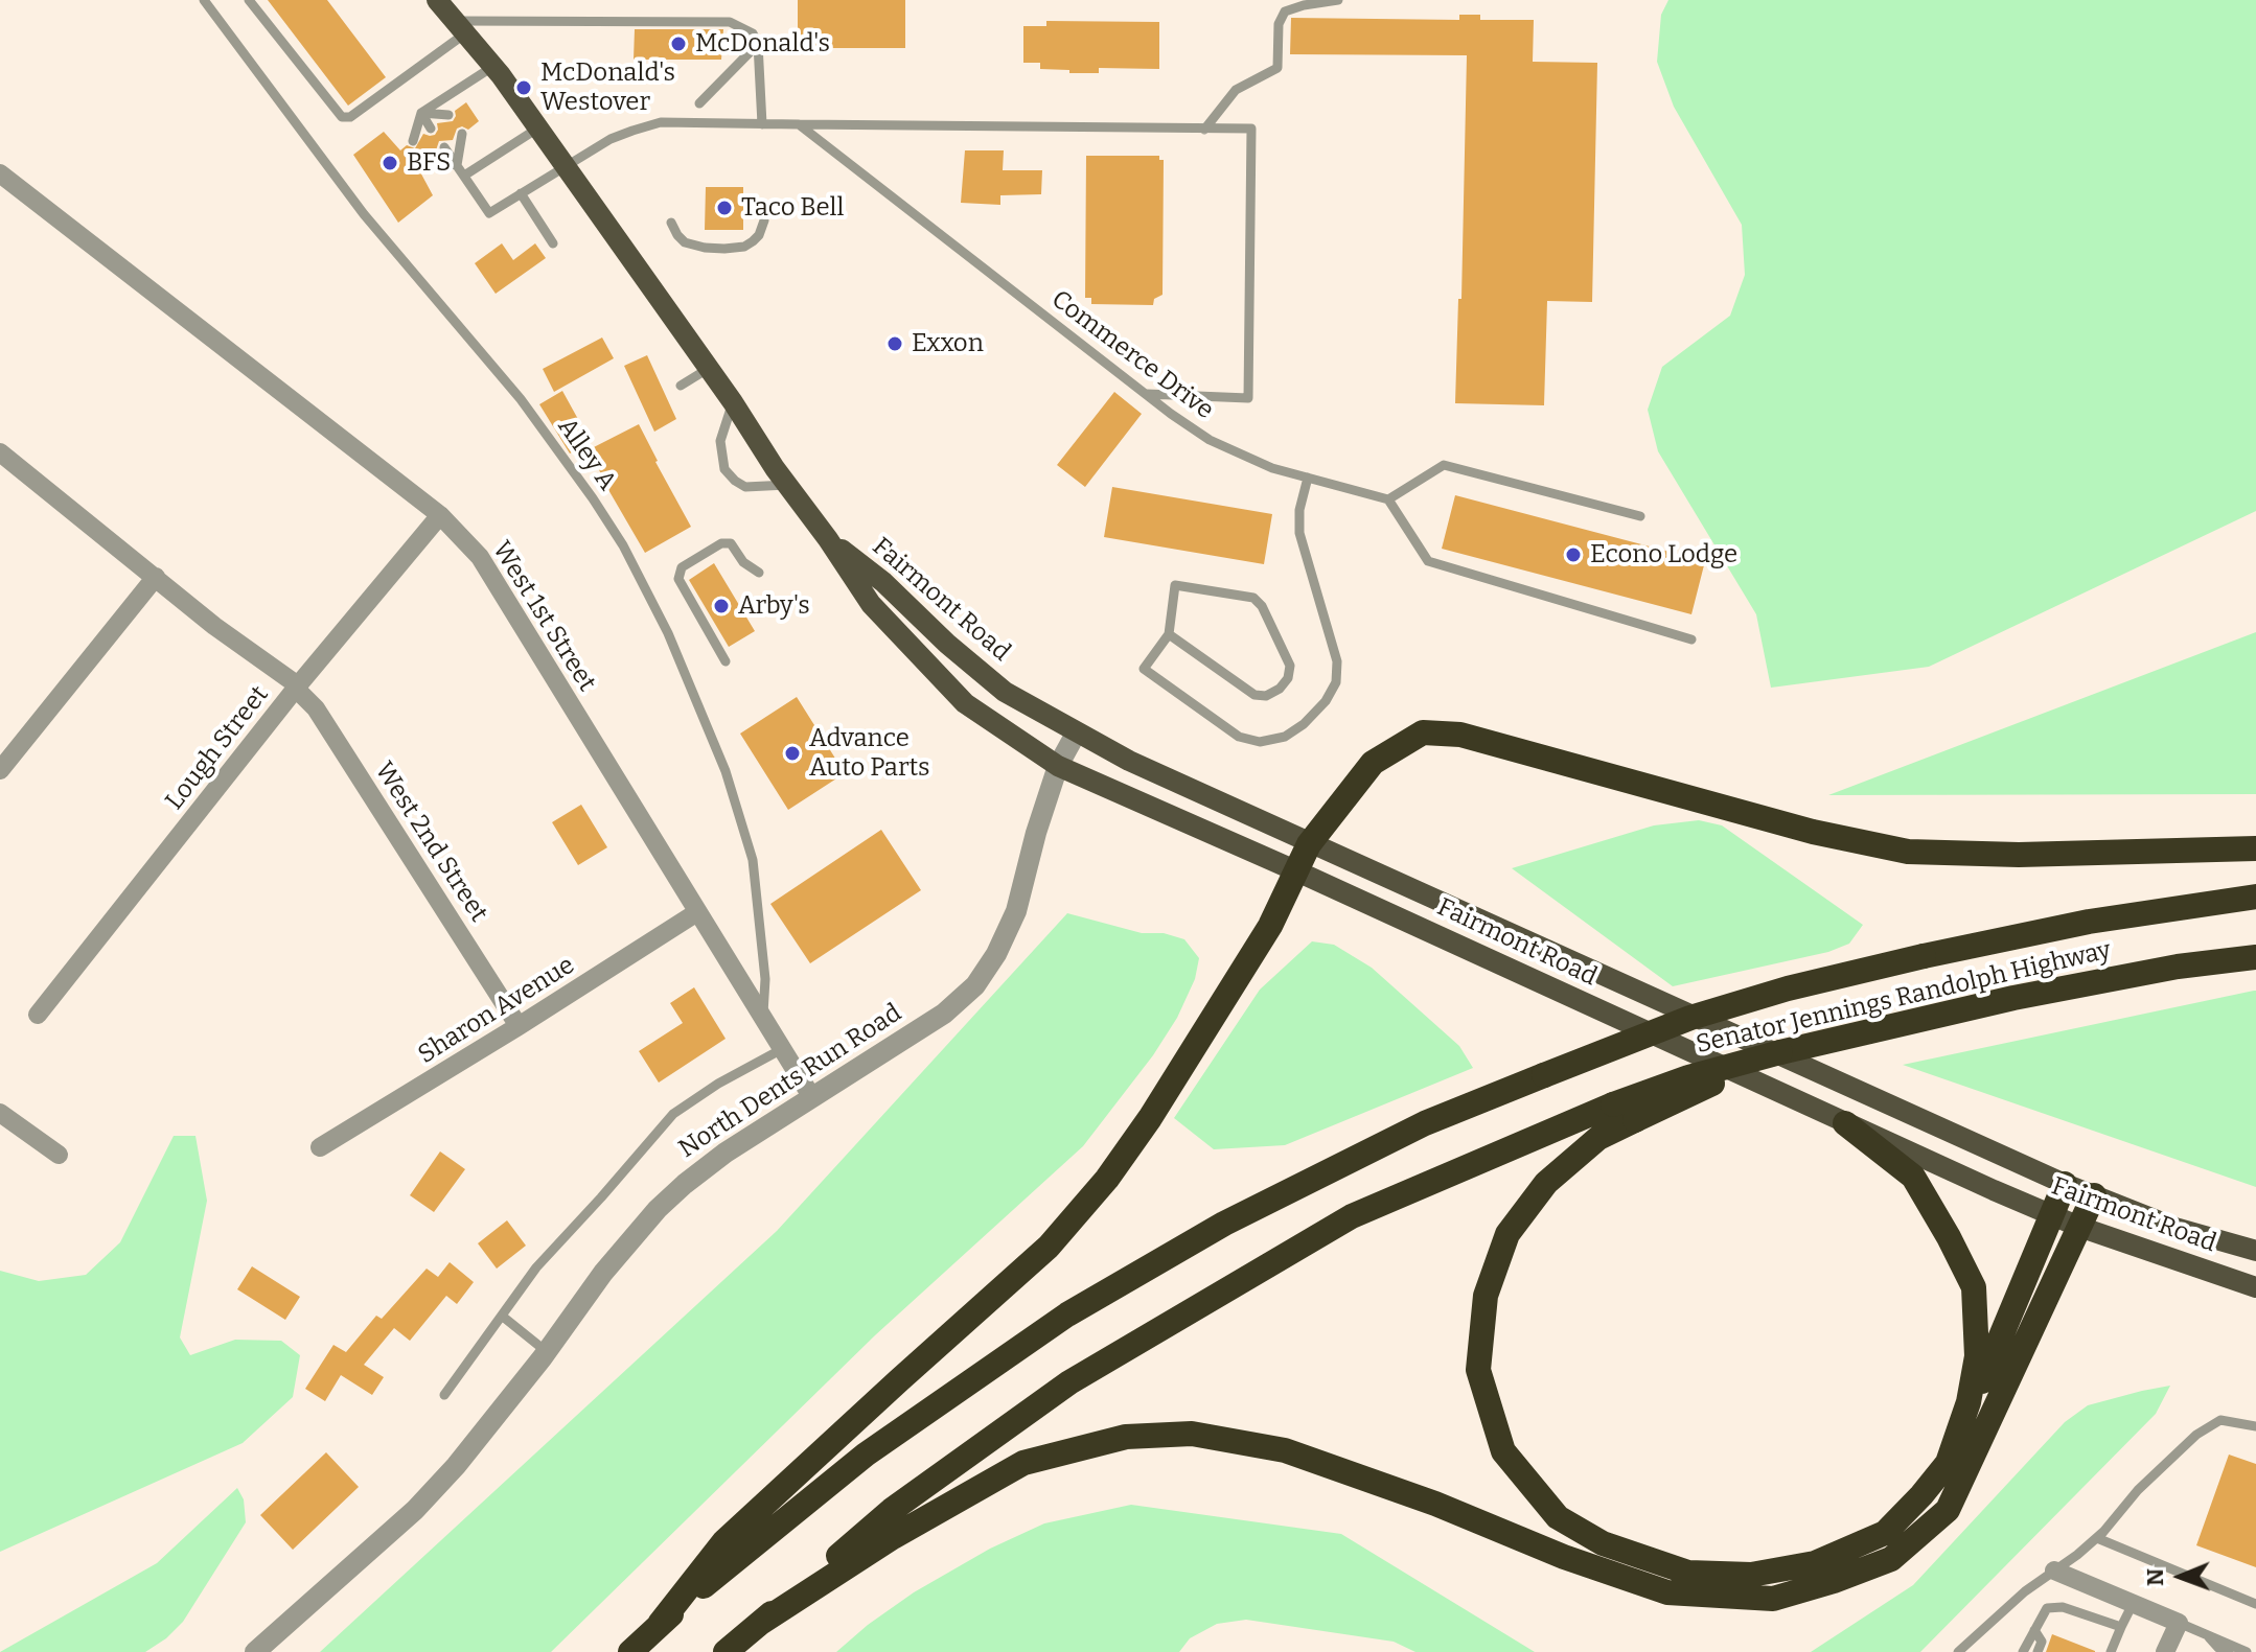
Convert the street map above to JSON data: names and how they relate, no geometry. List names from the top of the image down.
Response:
{
  "streets": {
    "highway": ["Senator Jennings Randolph Highway"],
    "main road": ["Fairmont Road"],
    "street": [
      "West 1st Street",
      "Lough Street",
      "West 2nd Street",
      "Sharon Avenue",
      "North Dents Run Road"
    ],
    "lane": ["Commerce Drive", "Alley A"]
  },
  "crossings": [
    ["Alley A", "West 1st Street"],
    ["Fairmont Road", "North Dents Run Road"],
    ["West 1st Street", "Lough Street"],
    ["West 1st Street", "Sharon Avenue"],
    ["West 1st Street", "North Dents Run Road"],
    ["Lough Street", "West 2nd Street"],
    ["West 2nd Street", "Sharon Avenue"]
  ],
  "places": [
    "McDonald's",
    "McDonald's Westover",
    "BFS",
    "Taco Bell",
    "Exxon",
    "Econo Lodge",
    "Arby's",
    "Advance Auto Parts"
  ],
  "north": "left"
}
